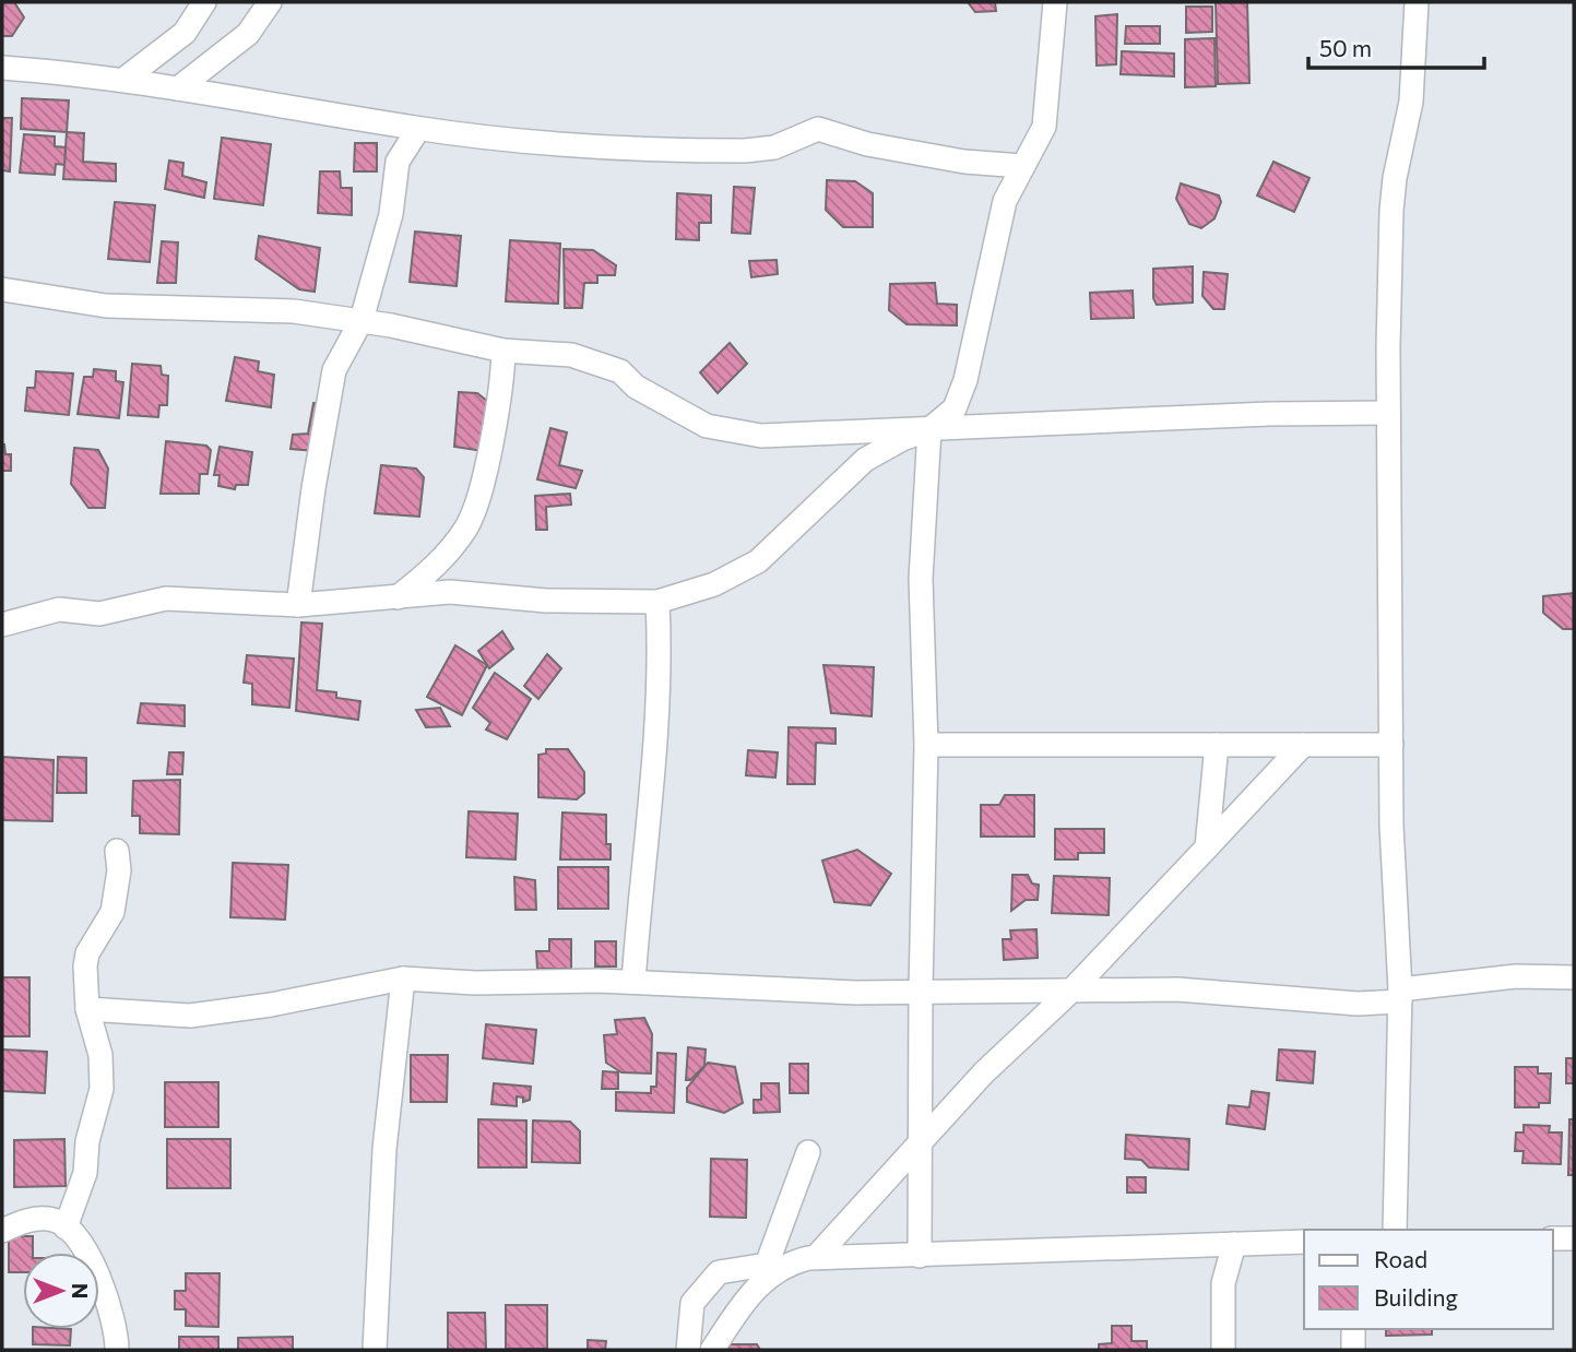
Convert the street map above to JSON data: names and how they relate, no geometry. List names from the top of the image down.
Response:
{
  "legend": ["Road", "Building"],
  "scale_bar": "50 m",
  "north": "right"
}
